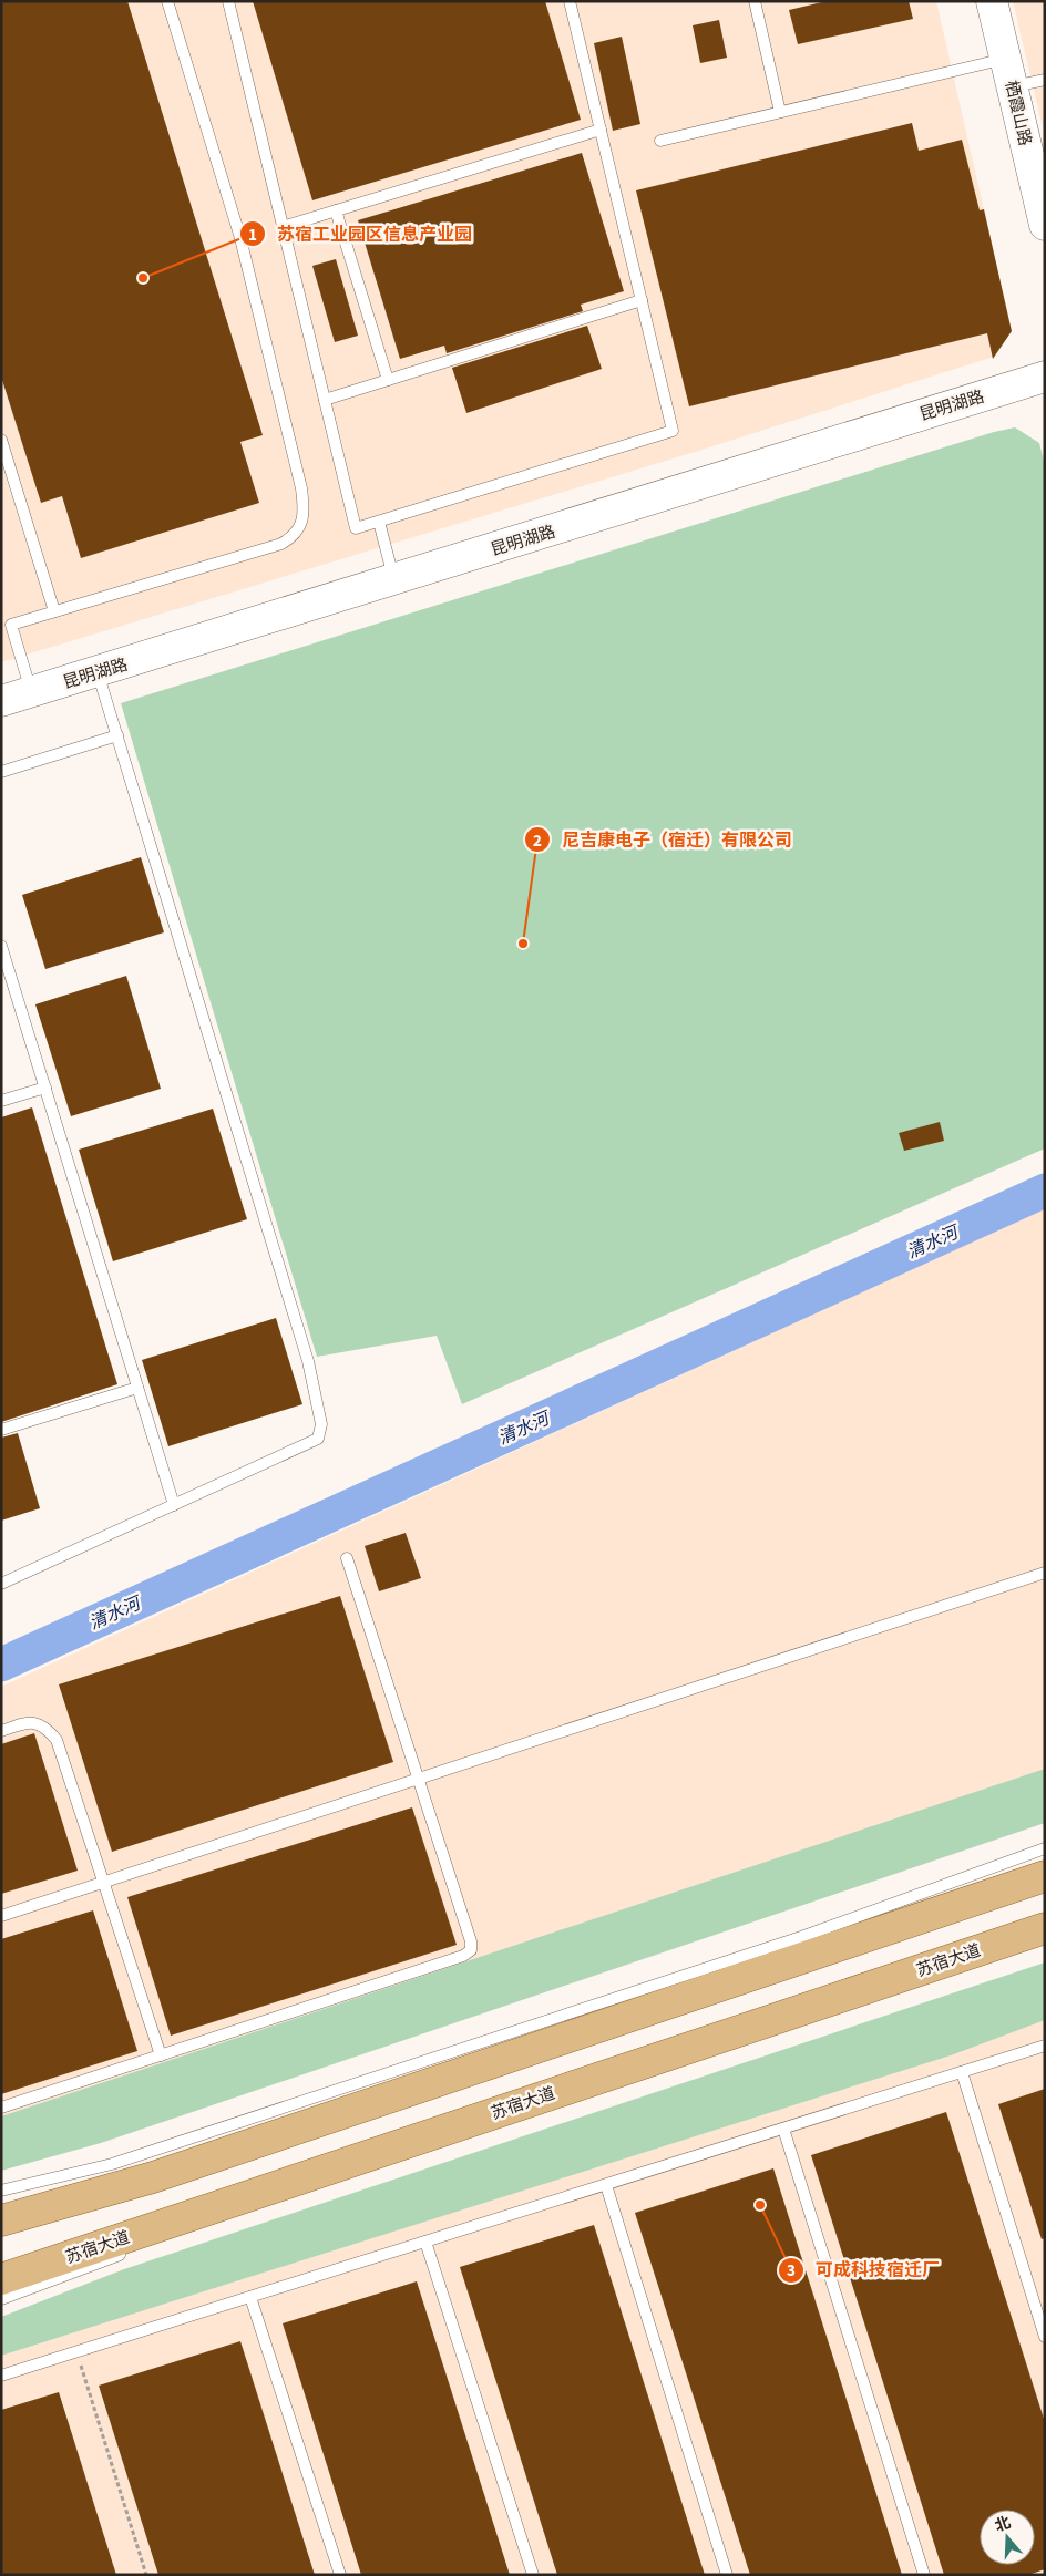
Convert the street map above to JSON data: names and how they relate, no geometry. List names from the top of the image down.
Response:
{
  "streets": {
    "main road": ["苏宿大道"],
    "street": ["栖霞山路", "昆明湖路"]
  },
  "water": ["清水河"],
  "places": ["苏宿工业园区信息产业园", "尼吉康电子（宿迁）有限公司", "可成科技宿迁厂"],
  "north": "top"
}
